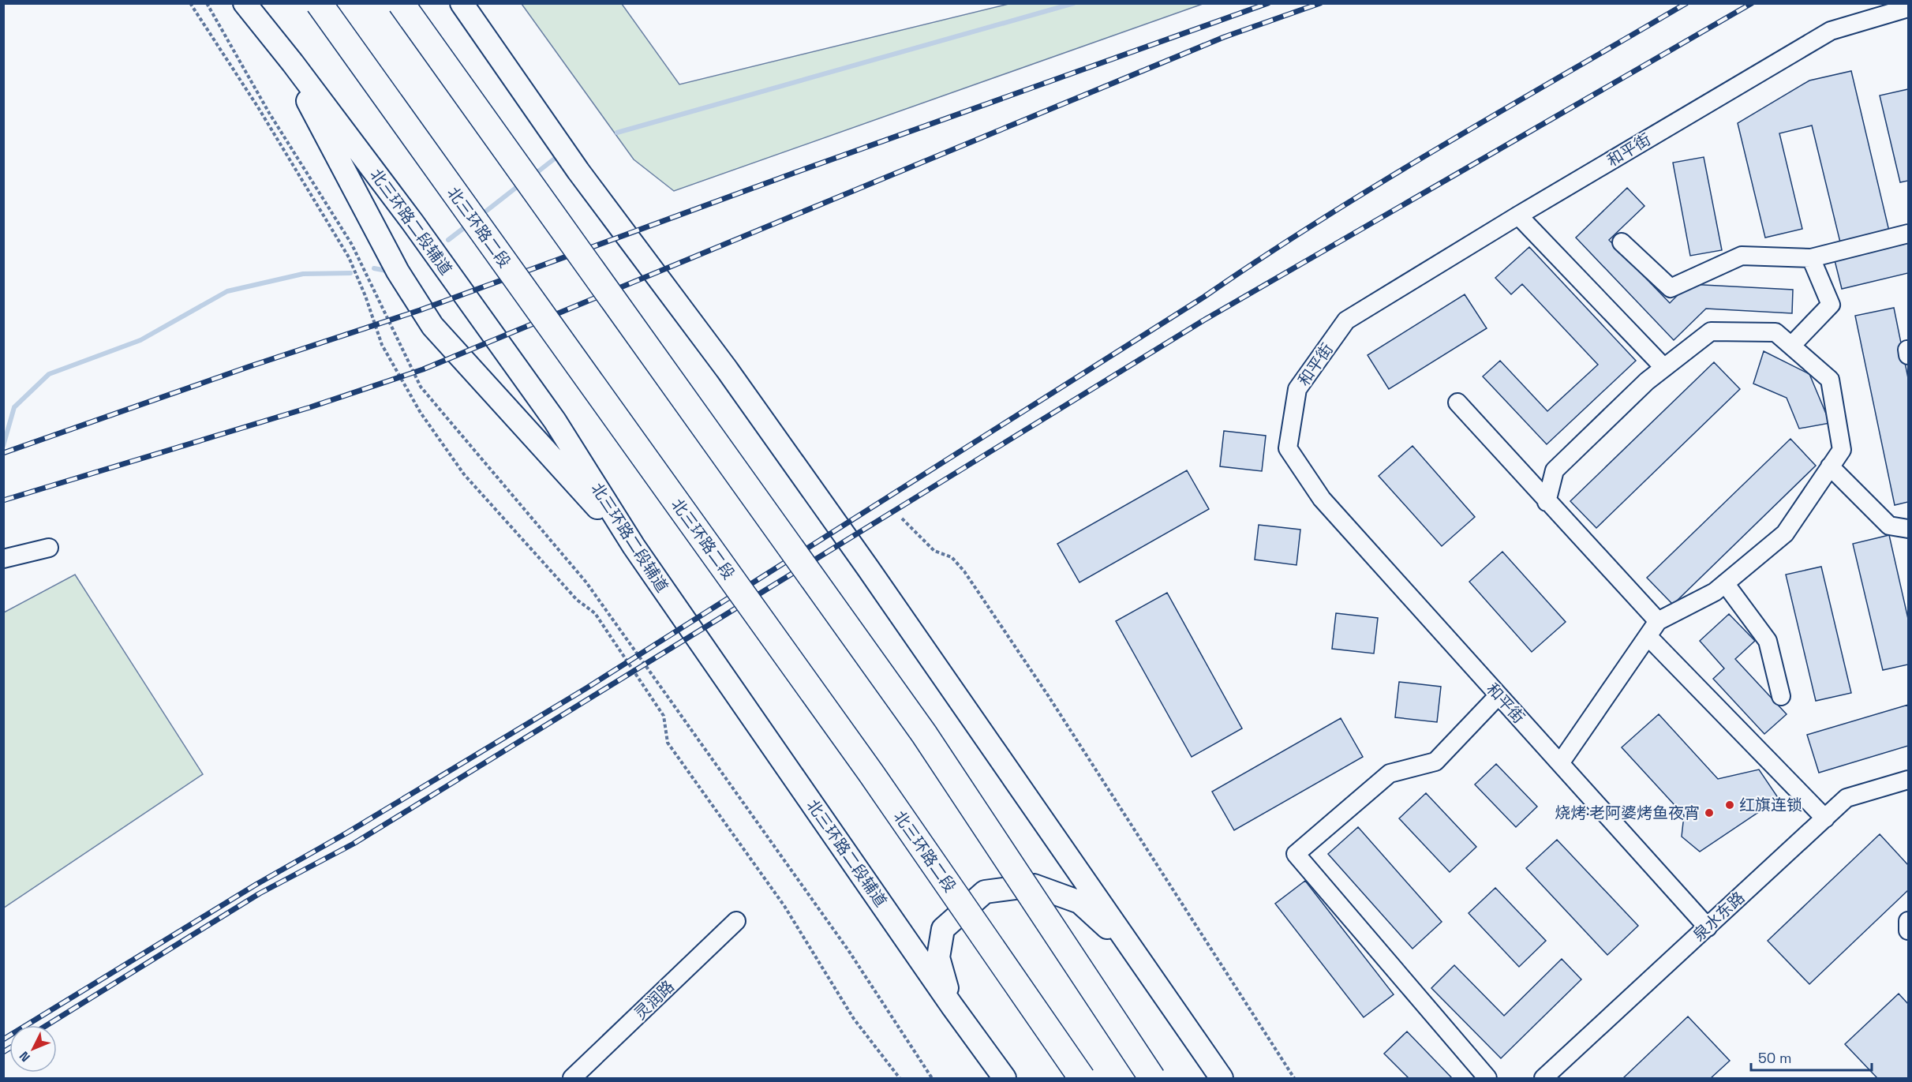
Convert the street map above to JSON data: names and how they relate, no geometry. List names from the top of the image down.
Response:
{
  "streets": {
    "highway": ["北三环路二段"],
    "main road": ["北三环路二段辅道"],
    "street": ["和平街", "泉水东路", "灵润路"]
  },
  "crossings": [
    ["和平街", "泉水东路"]
  ],
  "places": ["红旗连锁", "烧烤·老阿婆烤鱼夜宵"],
  "scale_bar": "50 m",
  "north": "bottom left"
}
